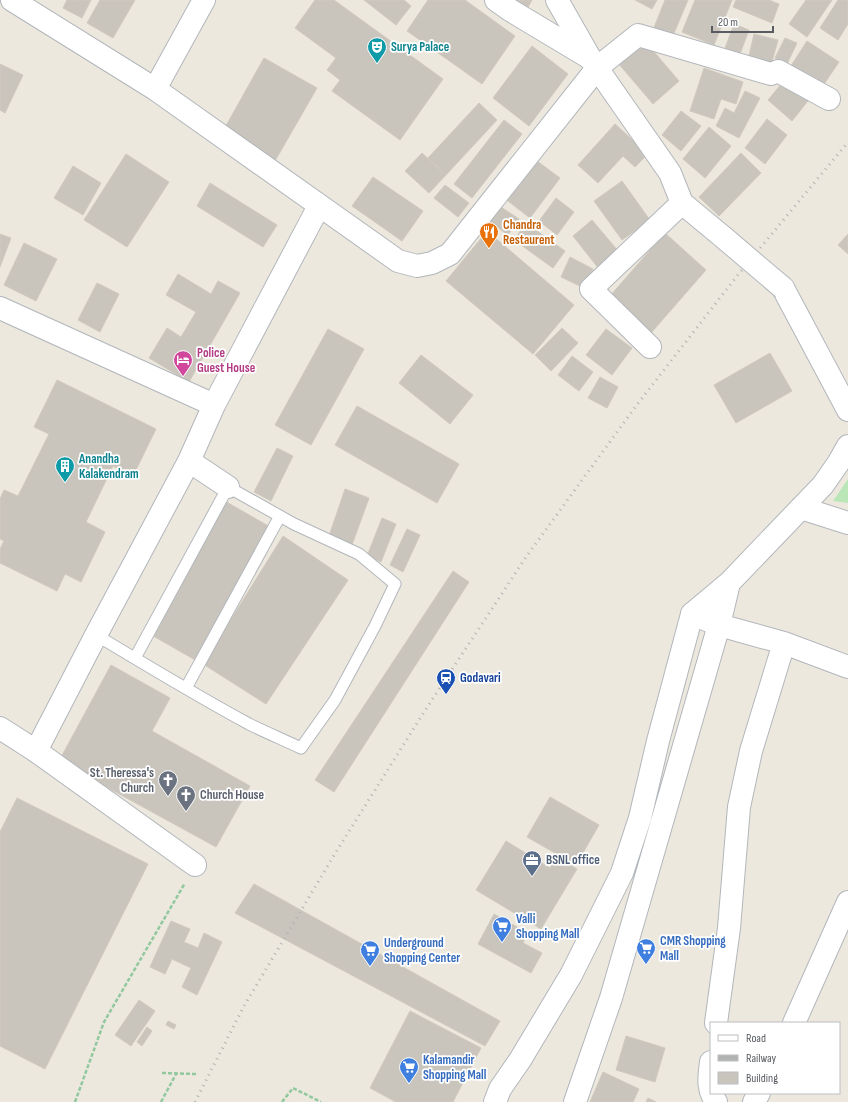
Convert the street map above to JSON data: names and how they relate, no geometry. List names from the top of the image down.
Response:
{
  "places": {
    "theatre": ["Surya Palace"],
    "restaurant": ["Chandra Restaurent"],
    "hotel": ["Police Guest House"],
    "building": ["Anandha Kalakendram"],
    "station": ["Godavari"],
    "church": ["St. Theressa's Church", "Church House"],
    "office": ["BSNL office"],
    "supermarket": [
      "Valli Shopping Mall",
      "CMR Shopping Mall",
      "Underground Shopping Center",
      "Kalamandir Shopping Mall"
    ]
  },
  "legend": ["Road", "Railway", "Building"],
  "scale_bar": "20 m"
}
